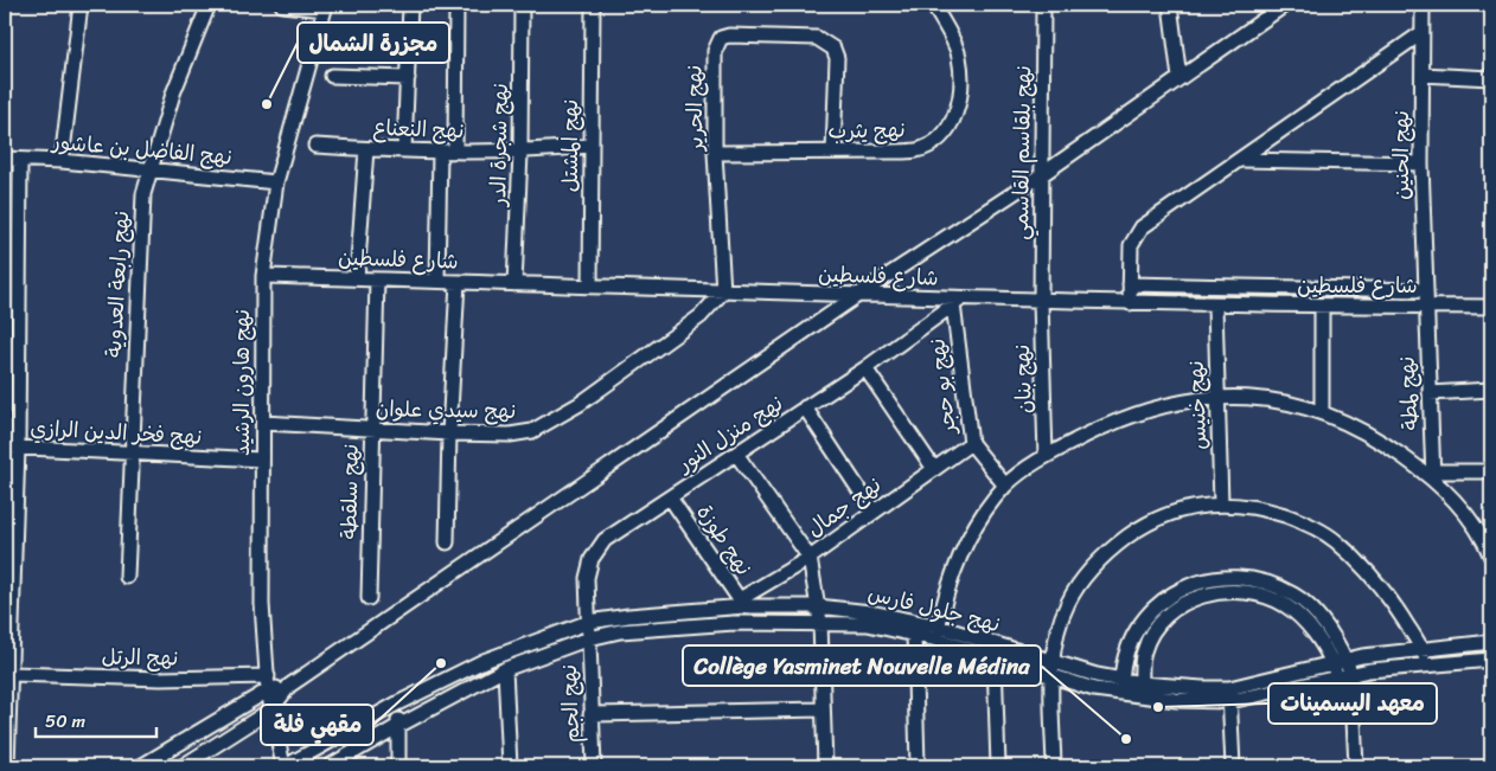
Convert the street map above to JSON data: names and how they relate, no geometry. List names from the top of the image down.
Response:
{
  "streets": {
    "street": [
      "نهج الحرير",
      "نهج النعناع",
      "نهج يثرب",
      "نهج شجرة الدر",
      "نهج المشتل",
      "نهج الفاضل بن عاشور",
      "نهج بلقاسم القاسمي",
      "نهج الحنين",
      "شارع فلسطين",
      "نهج رابعة العدوية",
      "نهج بنان",
      "نهج هارون الرشيد",
      "نهج بو حجر",
      "نهج لمطة",
      "نهج خنيس",
      "نهج سيدي علوان",
      "نهج فخر الدين الرازي",
      "نهج منزل النور",
      "نهج سلقطة",
      "نهج جمال",
      "نهج طوزة",
      "نهج جلول فارس",
      "نهج الرتل",
      "نهج الجم"
    ]
  },
  "crossings": [
    ["نهج الحرير", "نهج يثرب"],
    ["نهج الحرير", "شارع فلسطين"],
    ["نهج الحرير", "نهج سيدي علوان"],
    ["نهج النعناع", "نهج شجرة الدر"],
    ["نهج النعناع", "نهج المشتل"],
    ["نهج شجرة الدر", "شارع فلسطين"],
    ["نهج المشتل", "شارع فلسطين"],
    ["نهج الفاضل بن عاشور", "نهج رابعة العدوية"],
    ["نهج الفاضل بن عاشور", "نهج هارون الرشيد"],
    ["نهج بلقاسم القاسمي", "شارع فلسطين"],
    ["نهج بلقاسم القاسمي", "نهج بنان"],
    ["نهج الحنين", "شارع فلسطين"],
    ["نهج الحنين", "نهج لمطة"],
    ["شارع فلسطين", "نهج بنان"],
    ["شارع فلسطين", "نهج هارون الرشيد"],
    ["شارع فلسطين", "نهج بو حجر"],
    ["شارع فلسطين", "نهج لمطة"],
    ["شارع فلسطين", "نهج خنيس"],
    ["شارع فلسطين", "نهج سيدي علوان"],
    ["شارع فلسطين", "نهج منزل النور"],
    ["شارع فلسطين", "نهج سلقطة"],
    ["نهج رابعة العدوية", "نهج فخر الدين الرازي"],
    ["نهج هارون الرشيد", "نهج سيدي علوان"],
    ["نهج هارون الرشيد", "نهج فخر الدين الرازي"],
    ["نهج هارون الرشيد", "نهج جلول فارس"],
    ["نهج هارون الرشيد", "نهج الرتل"],
    ["نهج بو حجر", "نهج منزل النور"],
    ["نهج بو حجر", "نهج جمال"],
    ["نهج سيدي علوان", "نهج سلقطة"],
    ["نهج منزل النور", "نهج طوزة"],
    ["نهج منزل النور", "نهج جلول فارس"],
    ["نهج منزل النور", "نهج الجم"],
    ["نهج جمال", "نهج طوزة"],
    ["نهج جمال", "نهج جلول فارس"],
    ["نهج طوزة", "نهج جلول فارس"],
    ["نهج جلول فارس", "نهج الجم"]
  ],
  "places": [
    "مجزرة الشمال",
    "مقهي فلة",
    "معهد اليسمينات",
    "Collège Yasminet Nouvelle Médina"
  ],
  "scale_bar": "50 m"
}
